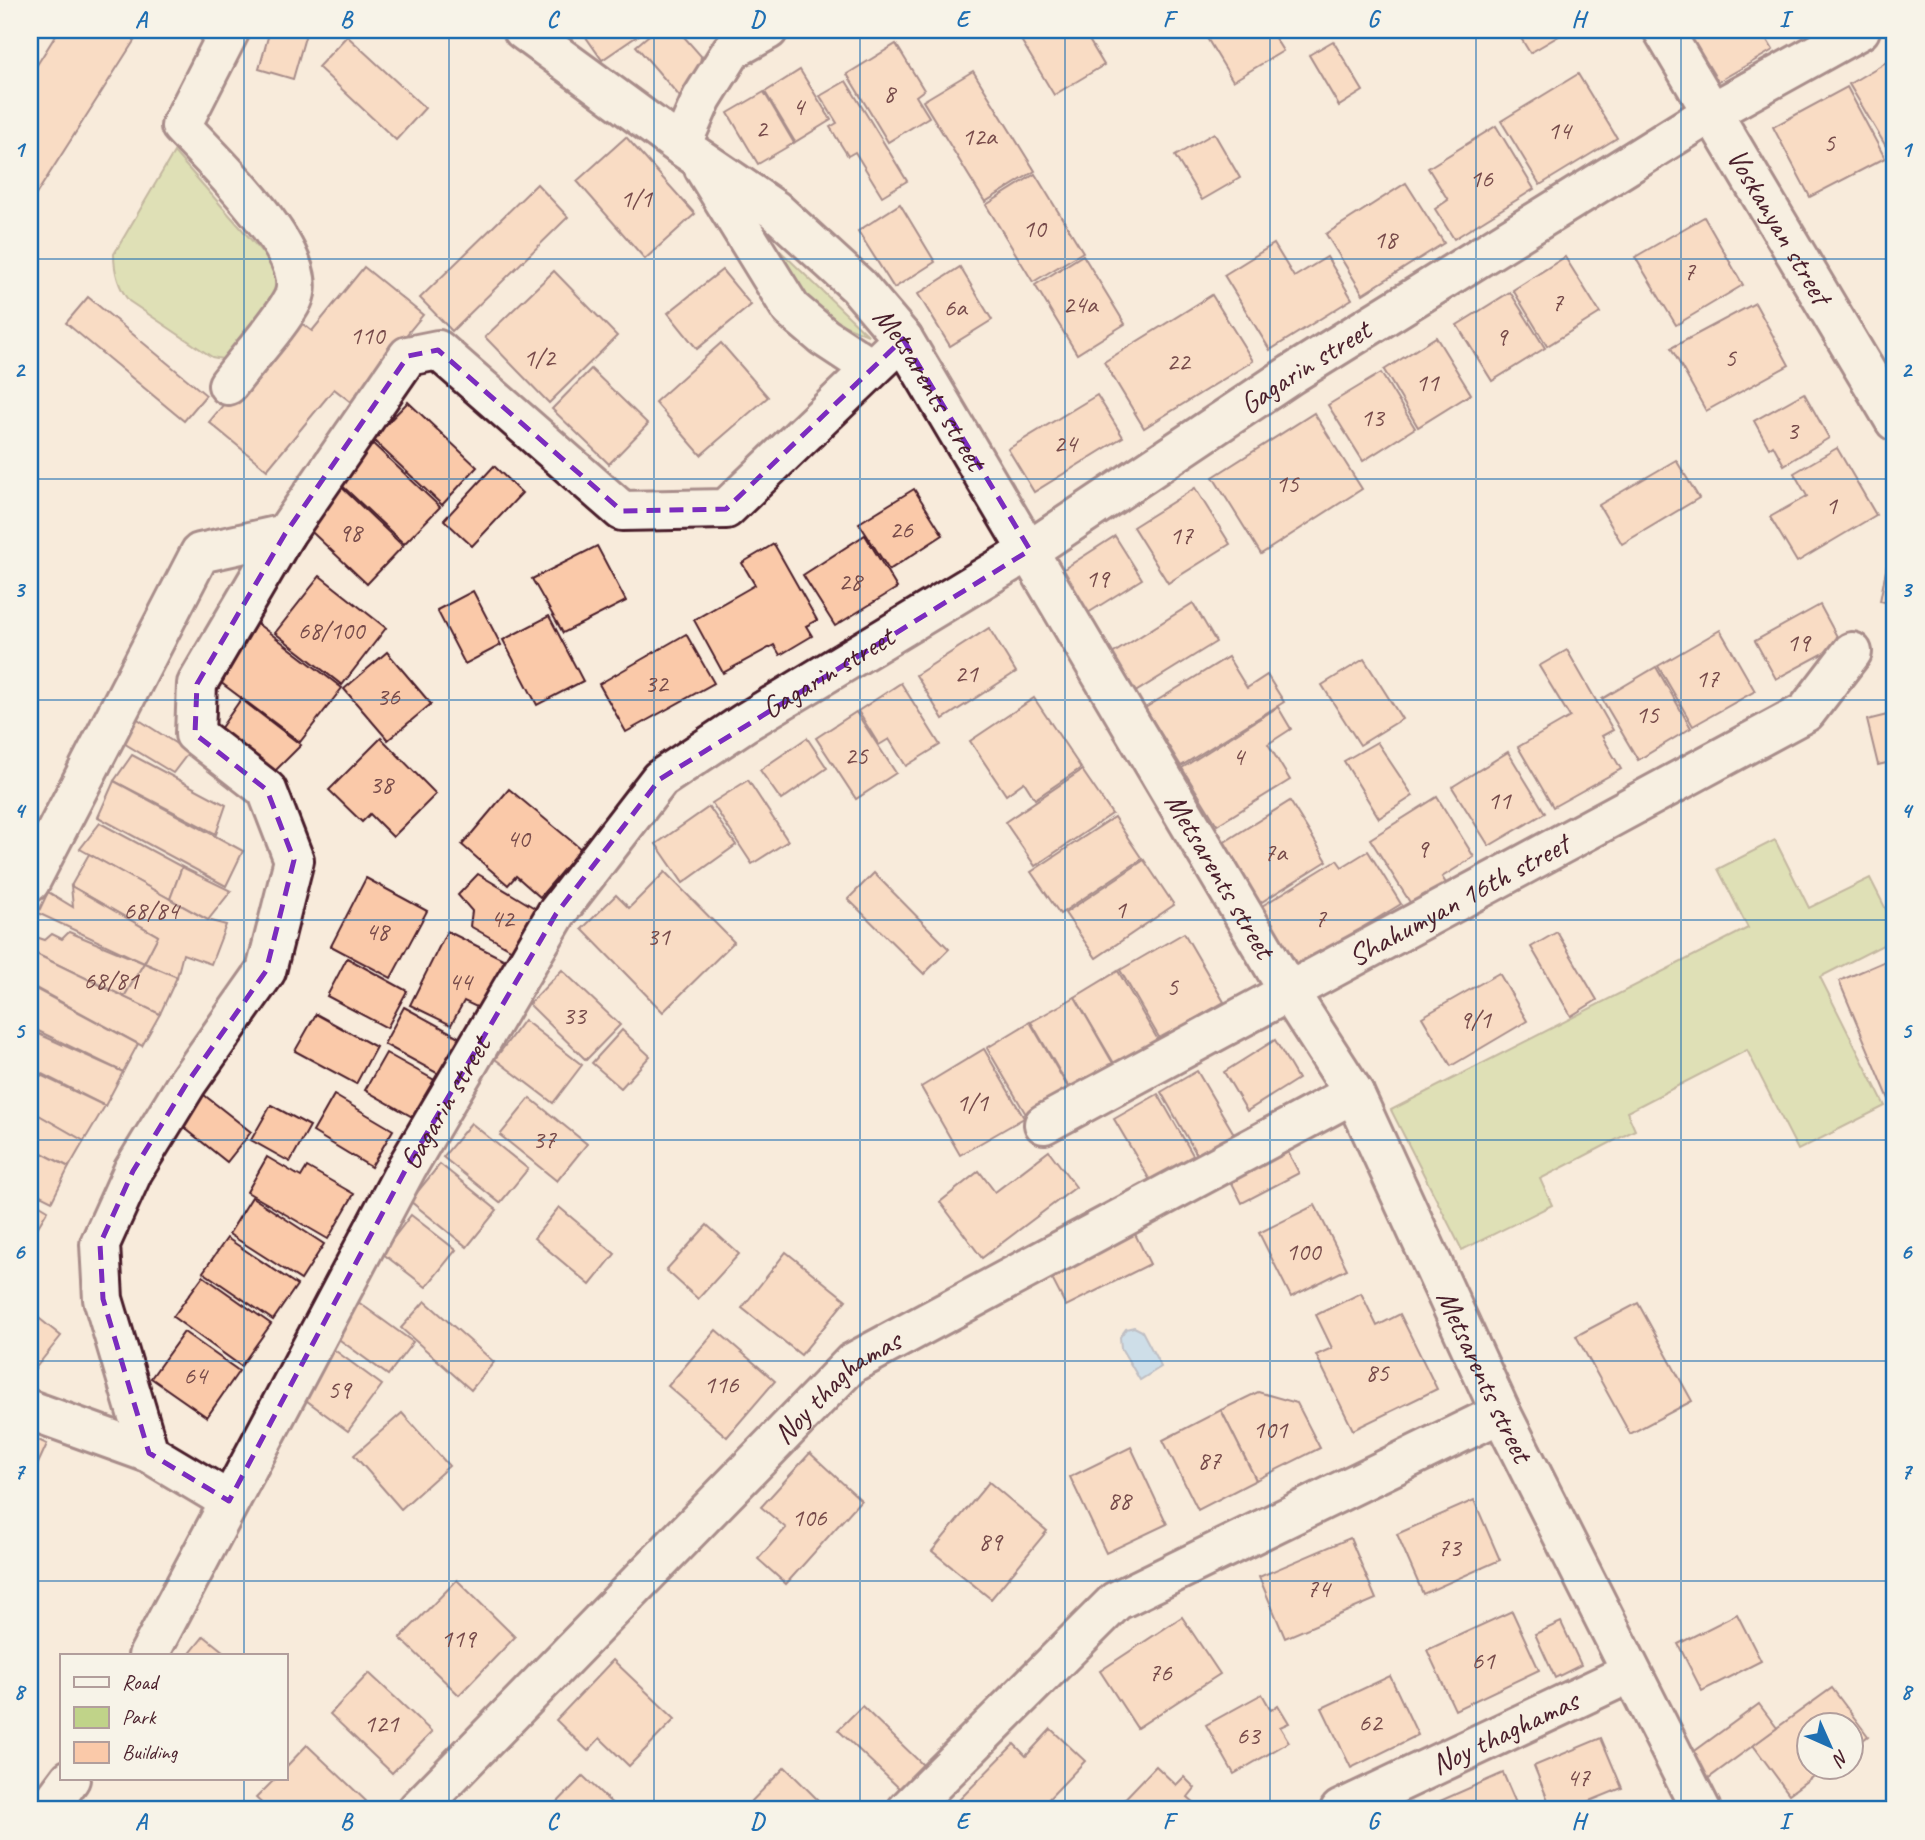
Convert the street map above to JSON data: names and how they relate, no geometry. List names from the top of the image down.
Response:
{
  "streets": {
    "street": [
      "Voskanyan street",
      "Gagarin street",
      "Metsarents street",
      "Shahumyan 16th street",
      "Noy thaghamas"
    ]
  },
  "crossings": [
    ["Voskanyan street", "Gagarin street"],
    ["Gagarin street", "Metsarents street"],
    ["Metsarents street", "Shahumyan 16th street"],
    ["Metsarents street", "Noy thaghamas"]
  ],
  "house_numbers": [
    "8",
    "4",
    "2",
    "14",
    "12a",
    "5",
    "16",
    "1/1",
    "10",
    "18",
    "7",
    "7",
    "24a",
    "6a",
    "110",
    "9",
    "1/2",
    "5",
    "22",
    "11",
    "13",
    "3",
    "24",
    "15",
    "1",
    "26",
    "98",
    "17",
    "19",
    "28",
    "68/100",
    "19",
    "21",
    "17",
    "32",
    "36",
    "15",
    "25",
    "4",
    "38",
    "11",
    "40",
    "9",
    "7a",
    "1",
    "68/84",
    "42",
    "7",
    "48",
    "31",
    "68/81",
    "44",
    "5",
    "33",
    "9/1",
    "1/1",
    "37",
    "100",
    "85",
    "64",
    "116",
    "59",
    "101",
    "87",
    "88",
    "106",
    "89",
    "73",
    "74",
    "119",
    "61",
    "76",
    "62",
    "121",
    "63",
    "47"
  ],
  "legend": ["Road", "Park", "Building"],
  "north": "bottom right",
  "grid": {
    "columns": [
      "A",
      "B",
      "C",
      "D",
      "E",
      "F",
      "G",
      "H",
      "I"
    ],
    "rows": [
      "1",
      "2",
      "3",
      "4",
      "5",
      "6",
      "7",
      "8"
    ]
  }
}
